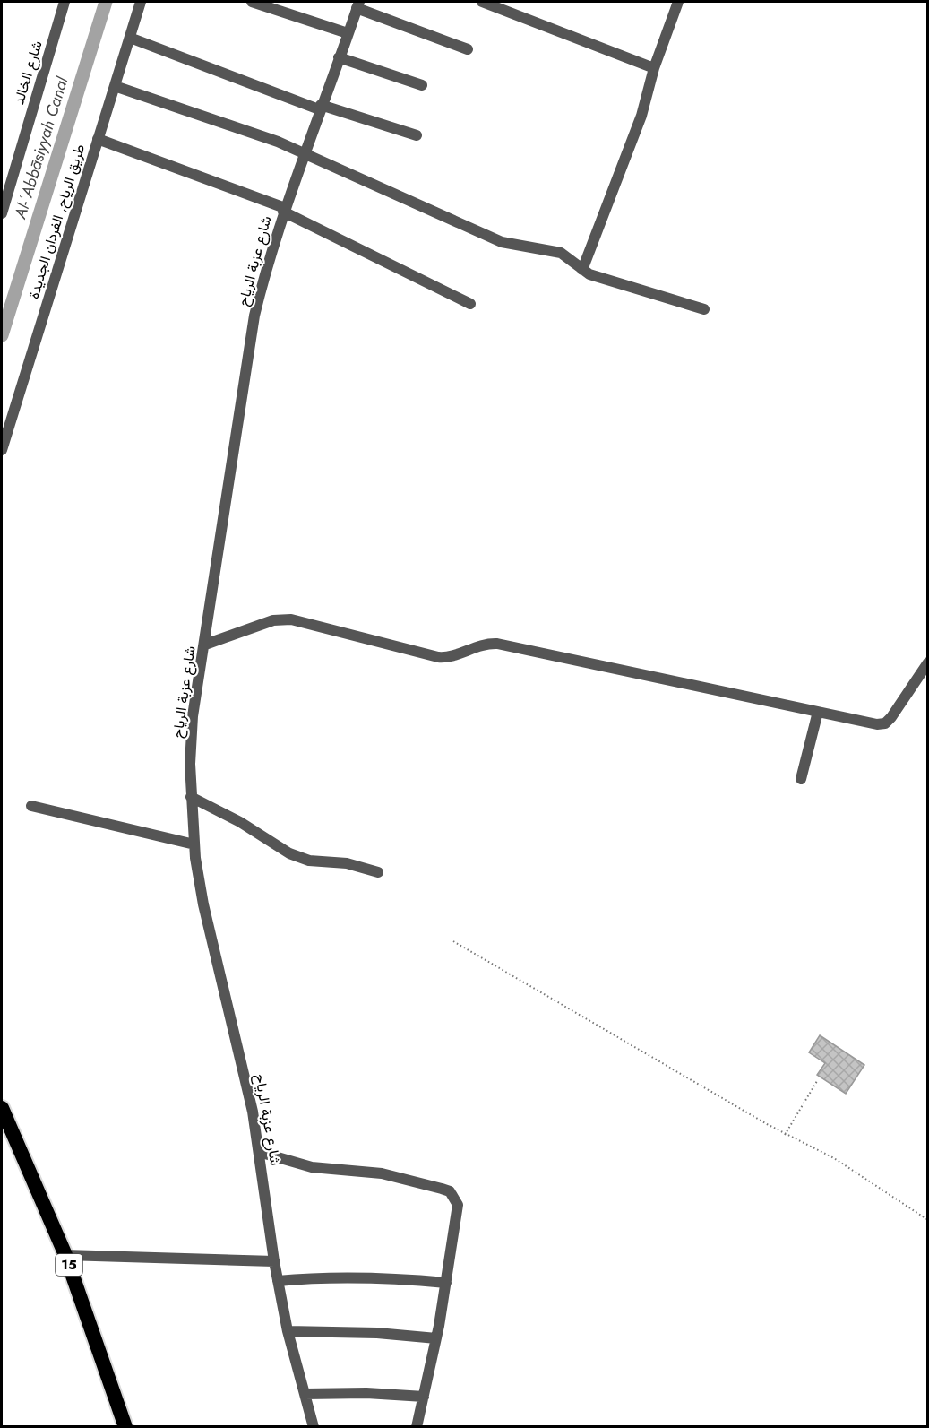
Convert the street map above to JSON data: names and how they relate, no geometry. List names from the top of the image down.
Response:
{
  "streets": {
    "highway": ["15"],
    "street": ["شارع الخالد", "طريق الرياح, الفردان الجديدة", "شارع عزبة الرياح"]
  },
  "water": ["Al-ʿAbbāsiyyah Canal"]
}
